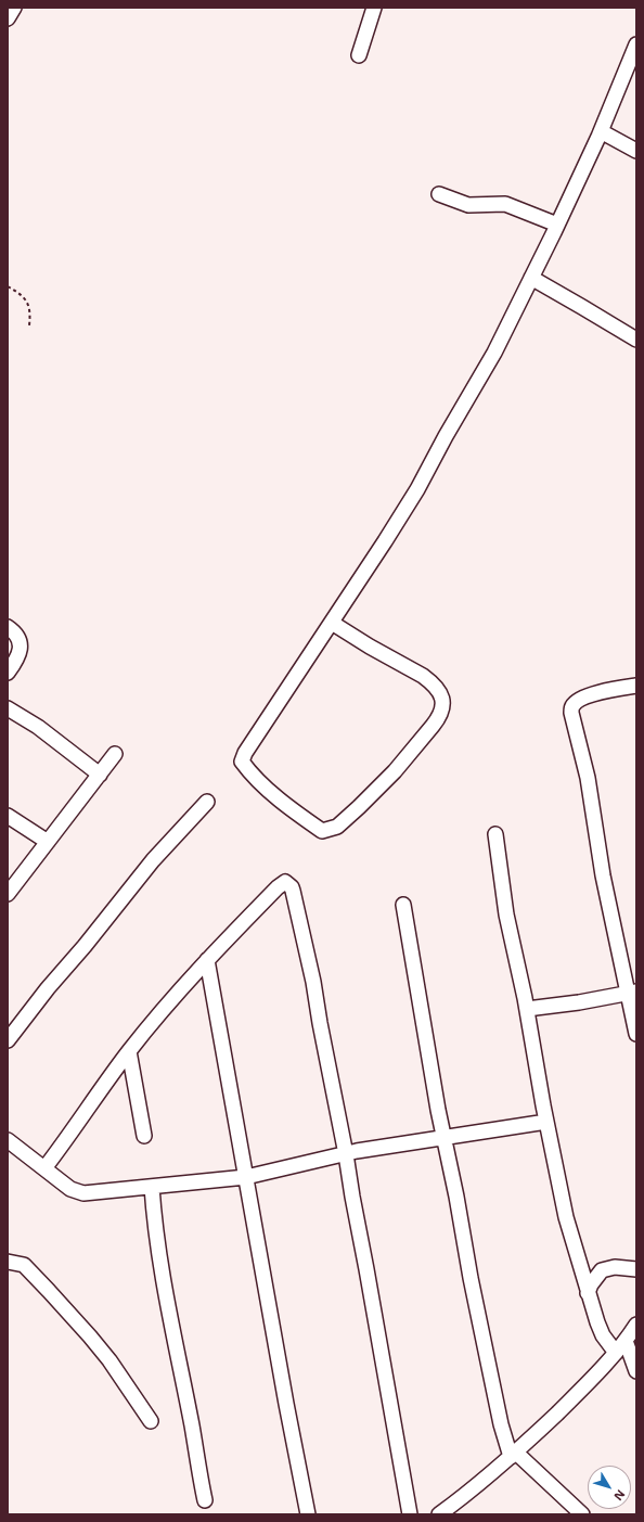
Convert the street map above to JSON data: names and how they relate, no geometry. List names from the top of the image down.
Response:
{
  "north": "bottom right"
}
